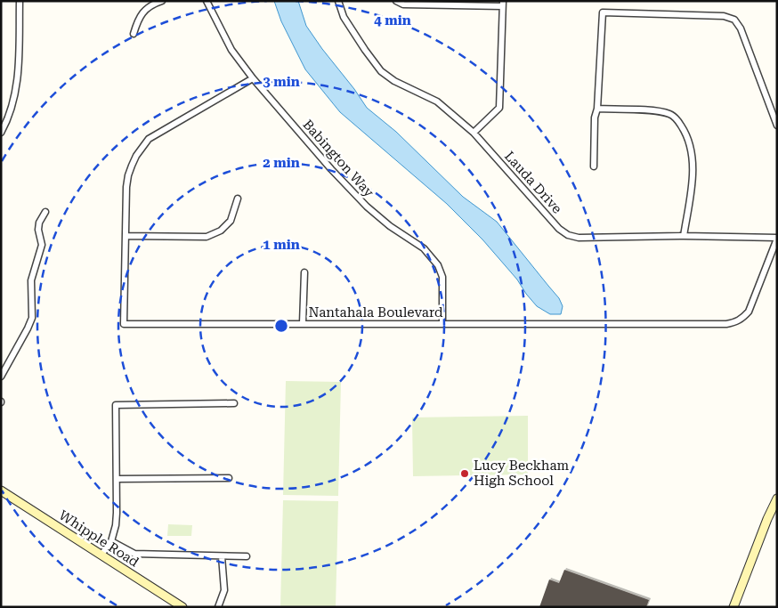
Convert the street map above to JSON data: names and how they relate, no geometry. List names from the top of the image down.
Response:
{
  "streets": {
    "main road": ["Whipple Road"],
    "street": ["Babington Way", "Lauda Drive", "Nantahala Boulevard"]
  },
  "crossings": [
    ["Babington Way", "Nantahala Boulevard"],
    ["Lauda Drive", "Nantahala Boulevard"]
  ],
  "places": ["Lucy Beckham High School"],
  "rings": [
    "4 min",
    "3 min",
    "2 min",
    "1 min"
  ]
}
